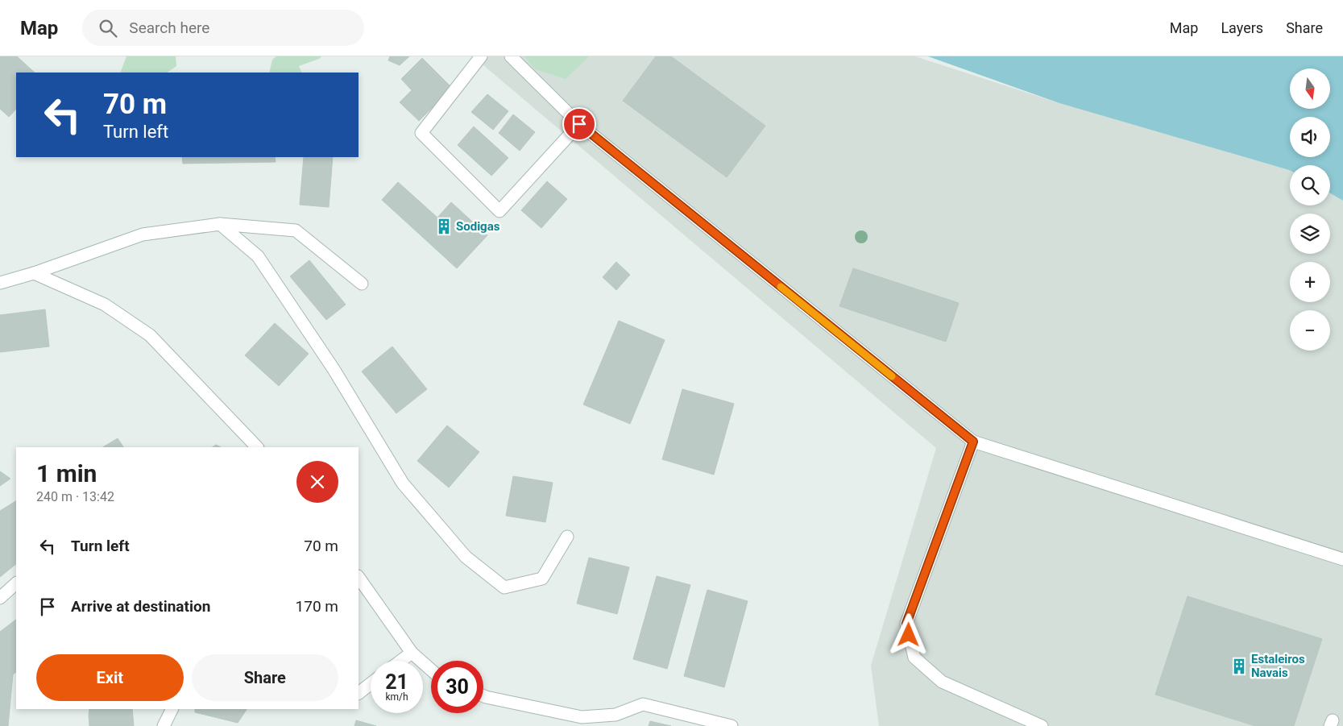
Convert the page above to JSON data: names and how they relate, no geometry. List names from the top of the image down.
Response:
{
  "places": {
    "building": ["Sodigas", "Estaleiros Navais"]
  },
  "north": "bottom",
  "page": {
    "header": "Map",
    "search": "Search here",
    "nav": ["Map", "Layers", "Share"],
    "map_buttons": ["+", "−"],
    "turn": ["70 m", "Turn left"],
    "heading": ["1 min", "240 m · 13:42"],
    "list": [
      {
        "name": "Turn left",
        "value": "70 m"
      },
      {
        "name": "Arrive at destination",
        "value": "170 m"
      }
    ],
    "buttons": ["Exit", "Share"],
    "speed": "21 km/h",
    "limit": "30"
  }
}
